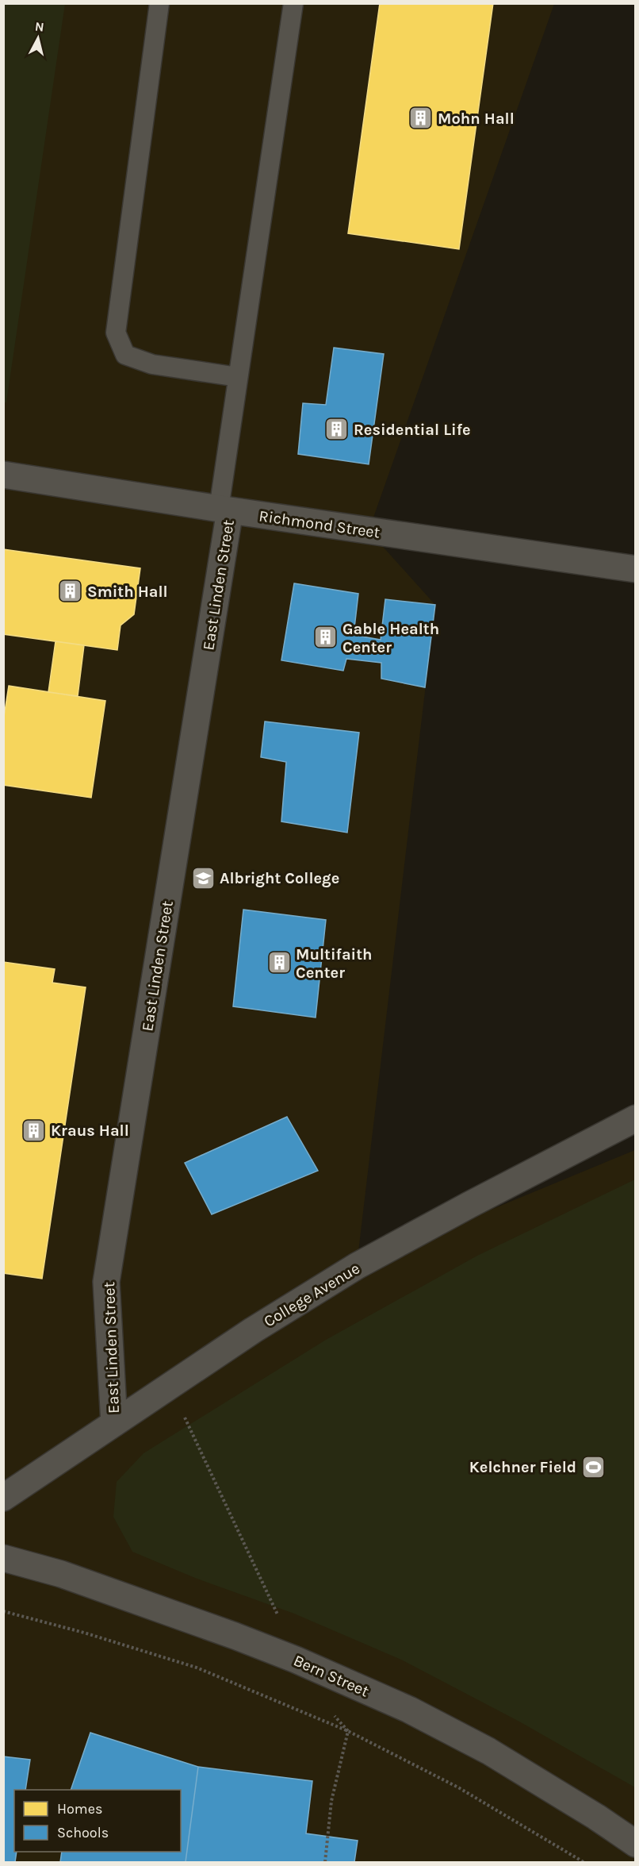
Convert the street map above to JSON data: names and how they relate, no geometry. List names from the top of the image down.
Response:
{
  "streets": {
    "street": [
      "Richmond Street",
      "East Linden Street",
      "College Avenue",
      "Bern Street"
    ]
  },
  "crossings": [
    ["Richmond Street", "East Linden Street"],
    ["East Linden Street", "College Avenue"]
  ],
  "places": {
    "building": [
      "Mohn Hall",
      "Residential Life",
      "Smith Hall",
      "Gable Health Center",
      "Multifaith Center",
      "Kraus Hall"
    ],
    "school or university": ["Albright College"],
    "sports": ["Kelchner Field"]
  },
  "legend": ["Homes", "Schools"],
  "north": "top"
}
